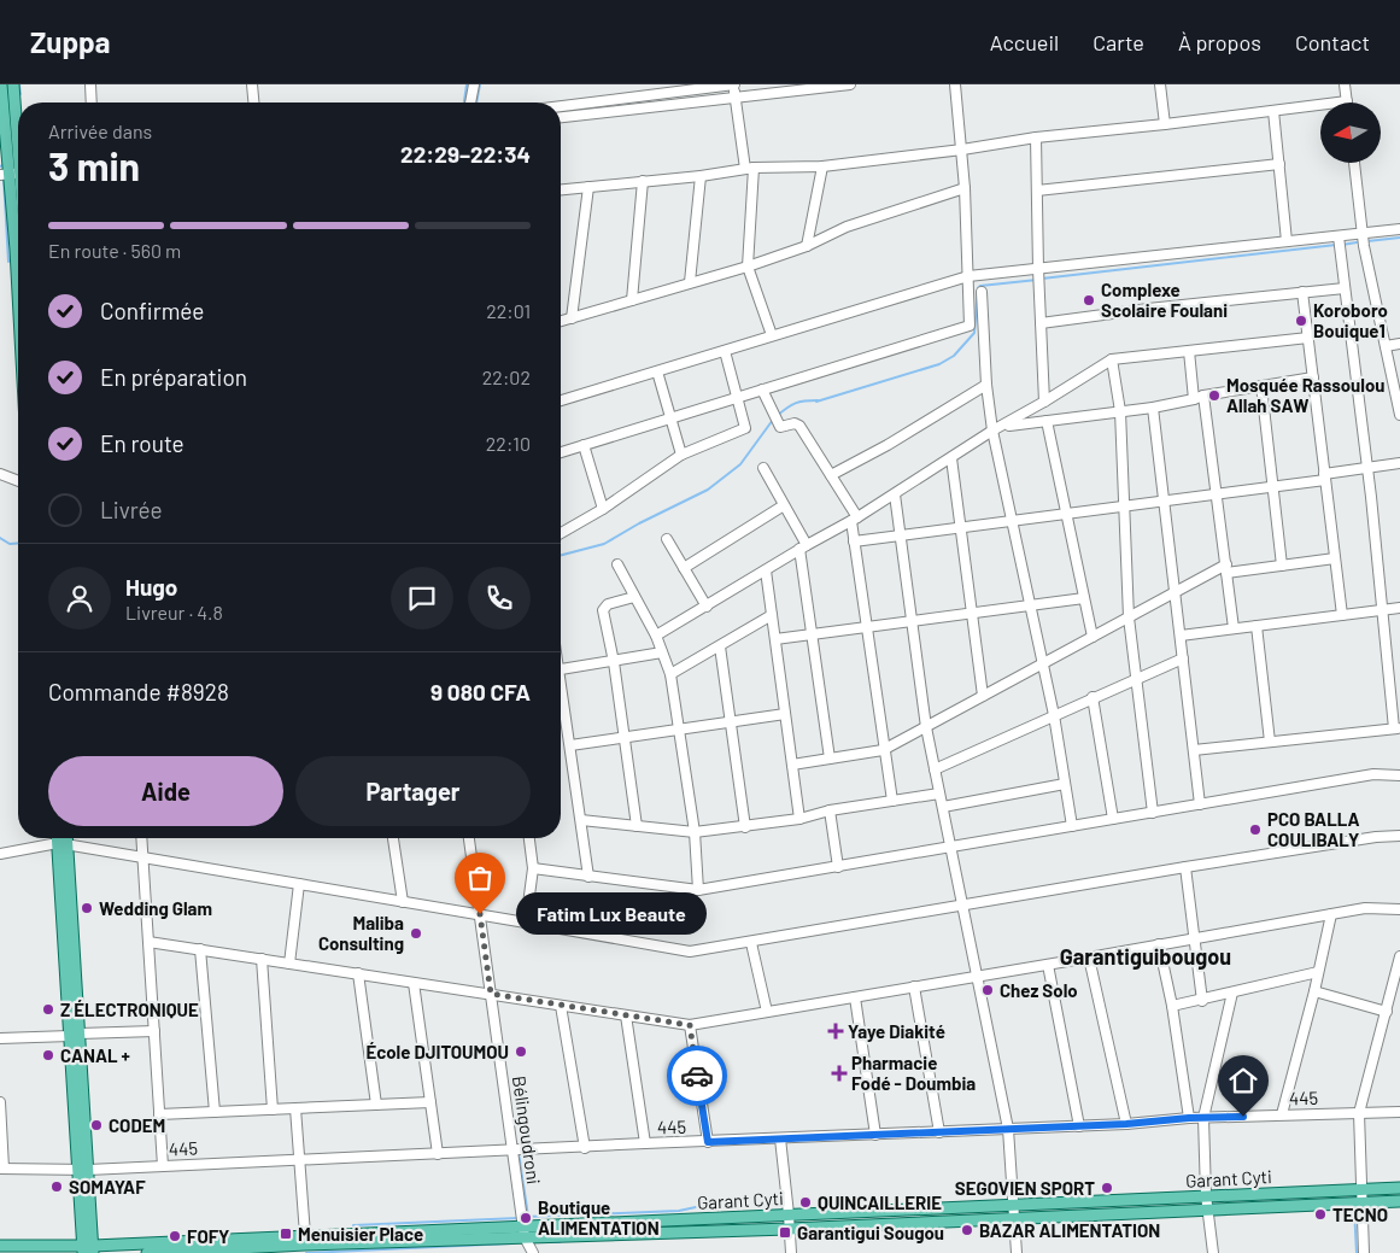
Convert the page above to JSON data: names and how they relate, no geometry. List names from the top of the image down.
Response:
{
  "streets": {
    "main road": ["Garant Cyti"],
    "street": ["445", "Bélingoudroni"]
  },
  "crossings": [
    ["445", "Bélingoudroni"],
    ["Bélingoudroni", "Garant Cyti"]
  ],
  "districts": ["Garantiguibougou"],
  "places": {
    "other": [
      "Complexe Scolaire Foulani",
      "Koroboro Bouique1",
      "Mosquée Rassoulou Allah SAW",
      "PCO BALLA COULIBALY",
      "Wedding Glam",
      "Fatim Lux Beaute",
      "Maliba Consulting",
      "Chez Solo",
      "Z ÉLECTRONIQUE",
      "École DJITOUMOU",
      "CANAL +",
      "CODEM",
      "SOMAYAF",
      "SEGOVIEN SPORT",
      "QUINCAILLERIE",
      "TECNO",
      "Boutique ALIMENTATION",
      "BAZAR ALIMENTATION",
      "FOFY"
    ],
    "health": ["Yaye Diakité", "Pharmacie Fodé - Doumbia"],
    "transit": ["Garantigui Sougou", "Menuisier Place"]
  },
  "north": "left",
  "page": {
    "header": "Zuppa",
    "nav": [
      "Accueil",
      "Carte",
      "À propos",
      "Contact"
    ],
    "heading": ["3 min", "Arrivée dans", "22:29–22:34"],
    "panel": [
      "Hugo",
      "Livreur · 4.8",
      "Commande #8928",
      "9 080 CFA"
    ],
    "bar": "En route · 560 m",
    "list": [
      ["Confirmée", "22:01"],
      ["En préparation", "22:02"],
      ["En route", "22:10"],
      "Livrée"
    ],
    "buttons": ["Aide", "Partager"],
    "bubble": "Fatim Lux Beaute"
  }
}
